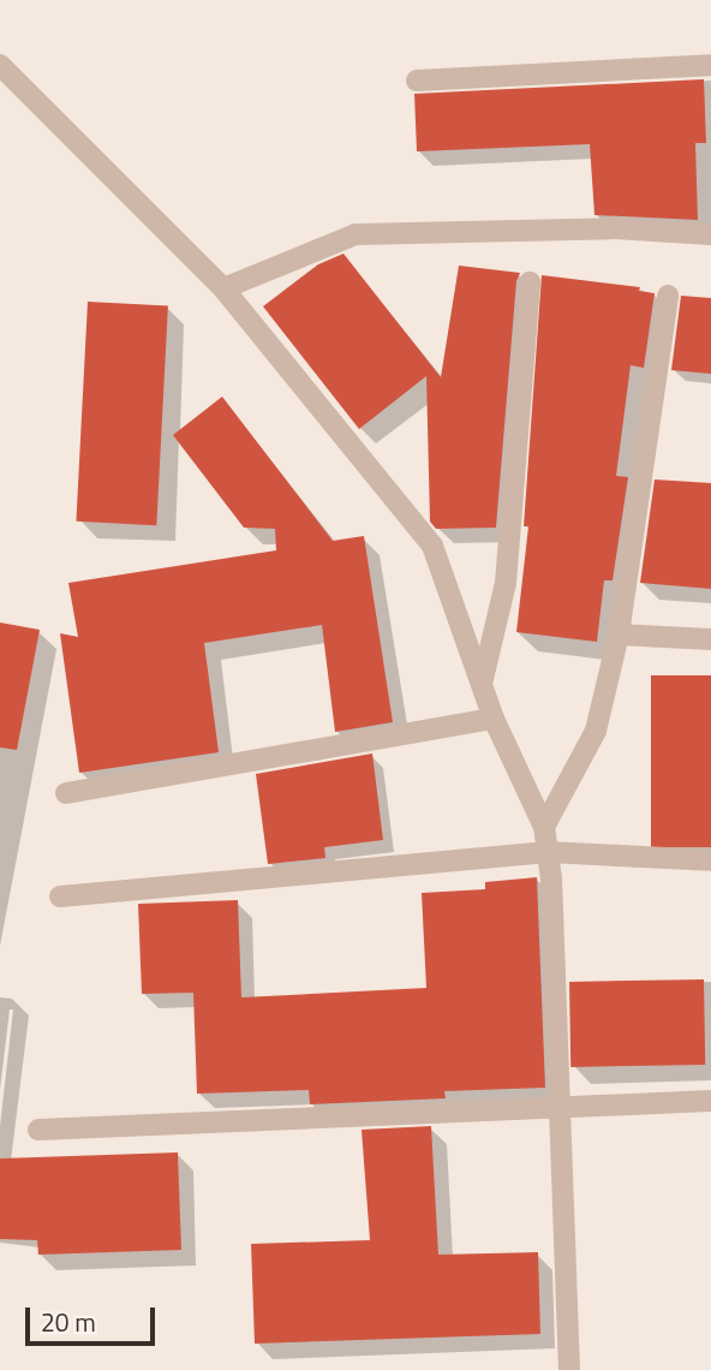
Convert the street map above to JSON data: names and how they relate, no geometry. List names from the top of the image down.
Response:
{
  "scale_bar": "20 m"
}
